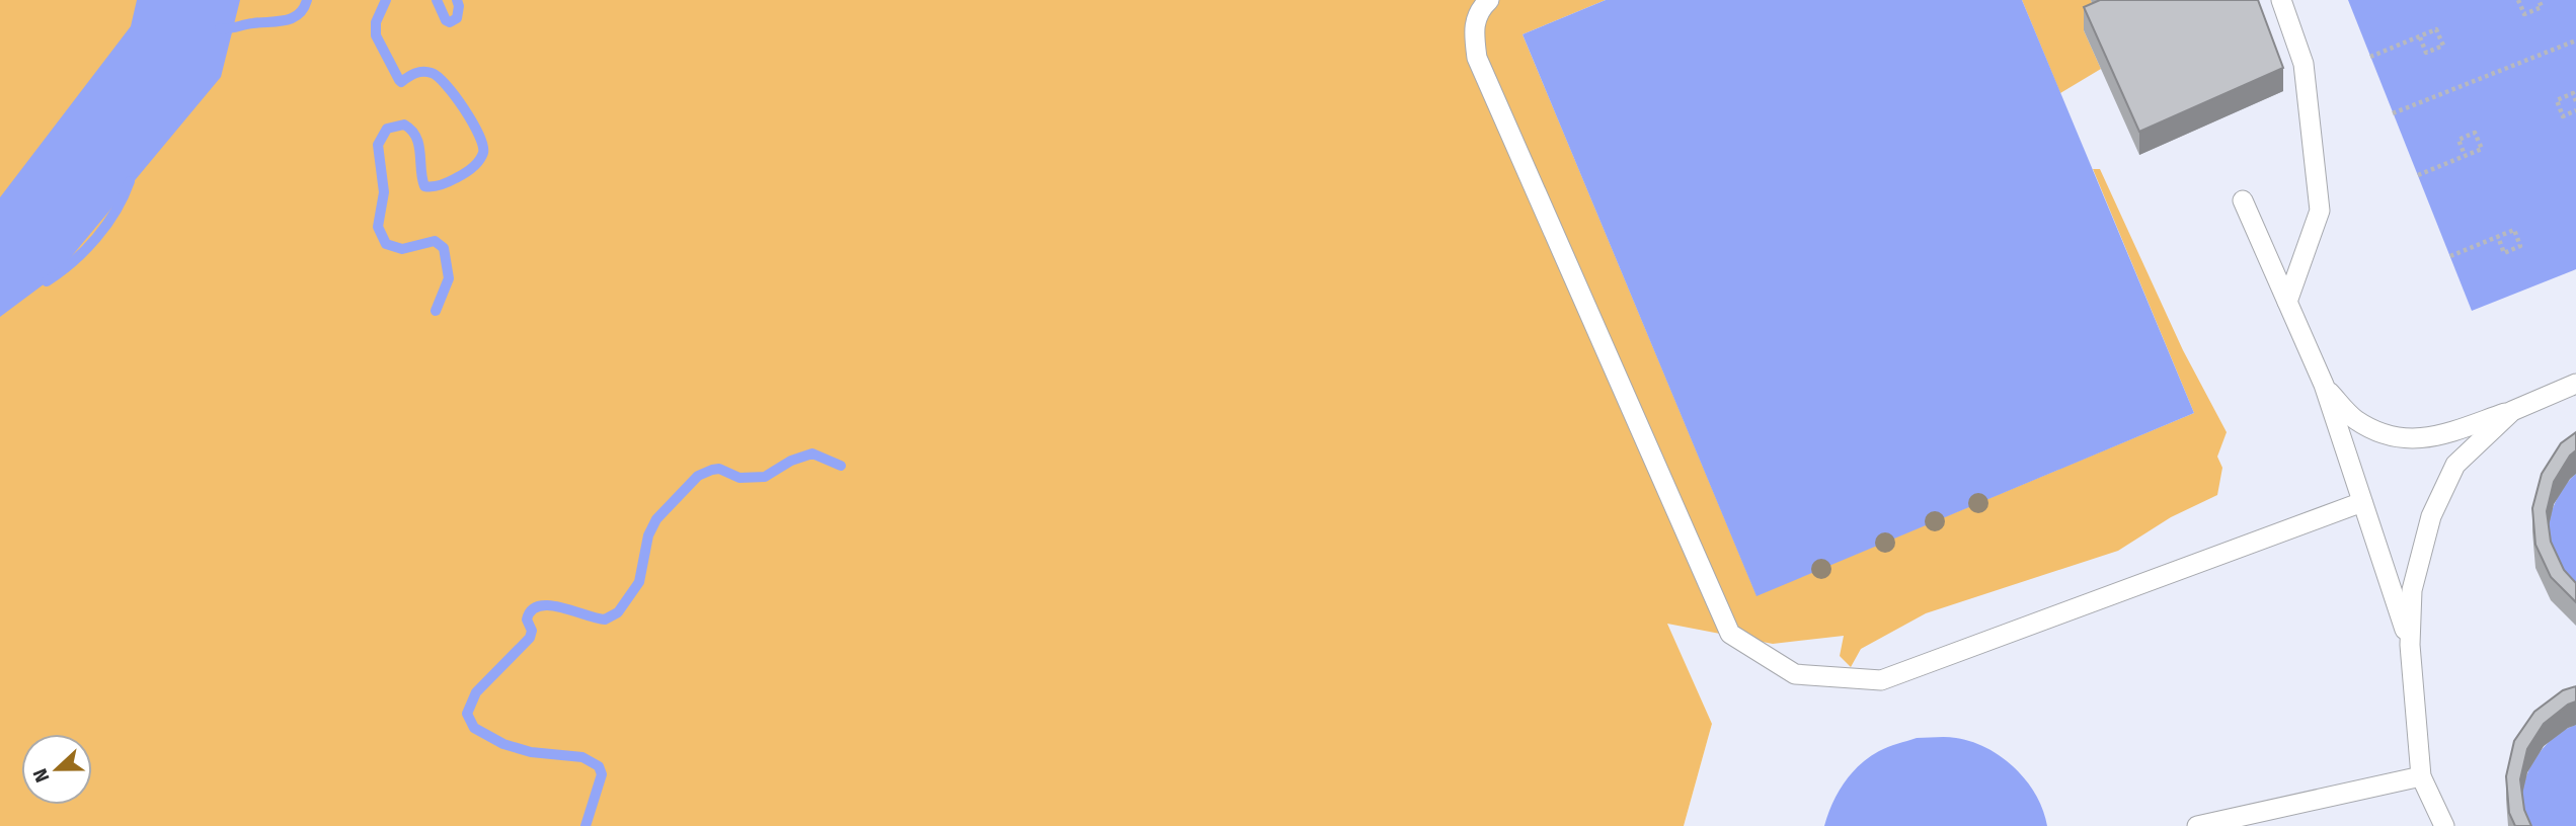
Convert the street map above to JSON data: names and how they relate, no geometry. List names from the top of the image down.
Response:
{
  "north": "left"
}
